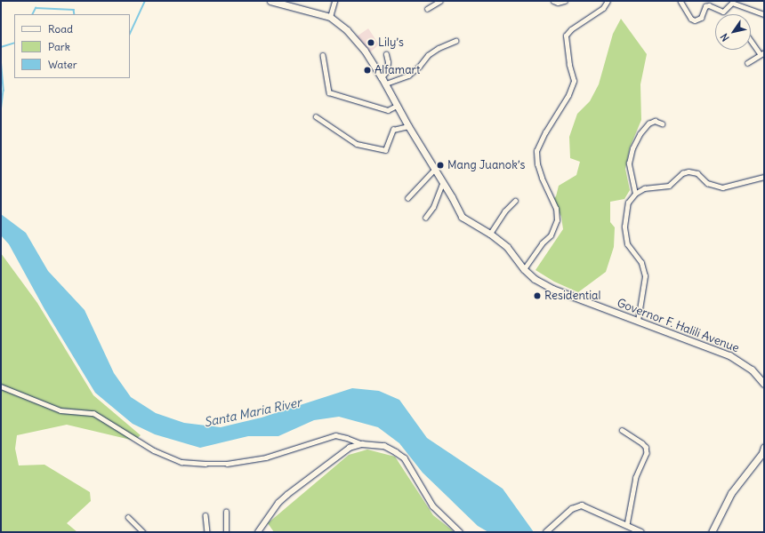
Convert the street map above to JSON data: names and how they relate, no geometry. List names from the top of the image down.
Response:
{
  "streets": {
    "main road": ["Governor F. Halili Avenue"]
  },
  "water": ["Santa Maria River"],
  "places": [
    "Lily’s",
    "Alfamart",
    "Mang Juanok’s",
    "Residential"
  ],
  "legend": ["Road", "Park", "Water"],
  "north": "bottom left"
}
